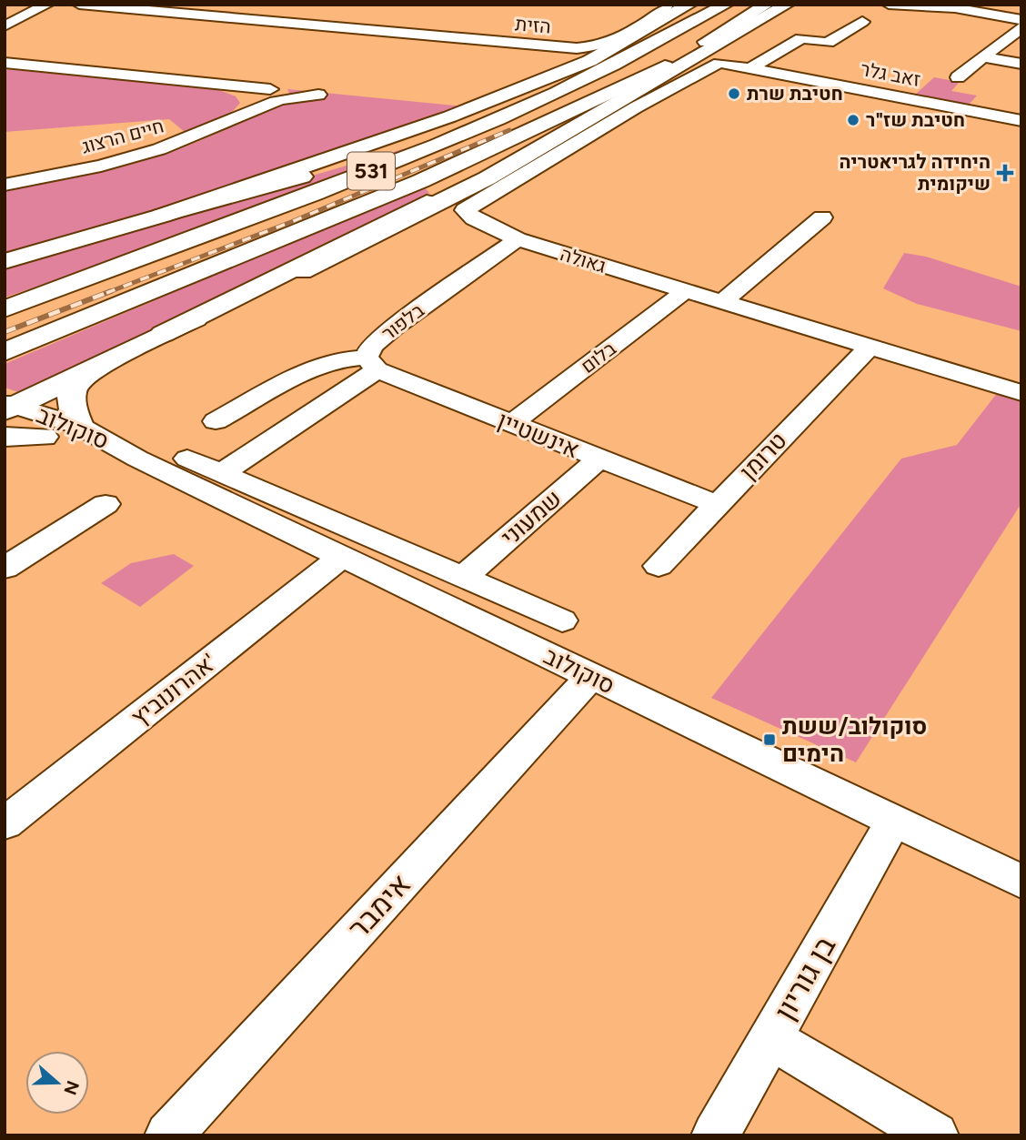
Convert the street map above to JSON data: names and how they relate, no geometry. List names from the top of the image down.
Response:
{
  "streets": {
    "main road": ["531"],
    "street": [
      "הזית",
      "זאב גלר",
      "חיים הרצוג",
      "גאולה",
      "בלפור",
      "בלום",
      "סוקולוב",
      "אינשטיין",
      "טרומן",
      "שמעוני",
      "אהרונוביץ'",
      "אימבר",
      "בן גוריון"
    ]
  },
  "crossings": [
    ["זאב גלר", "גאולה"],
    ["גאולה", "בלפור"],
    ["גאולה", "בלום"],
    ["גאולה", "טרומן"],
    ["בלפור", "אינשטיין"],
    ["בלום", "אינשטיין"],
    ["סוקולוב", "אהרונוביץ'"],
    ["סוקולוב", "אימבר"],
    ["סוקולוב", "בן גוריון"],
    ["אינשטיין", "טרומן"],
    ["אינשטיין", "שמעוני"]
  ],
  "places": {
    "other": ["חטיבת שרת", "חטיבת שז\"ר"],
    "health": ["היחידה לגריאטריה שיקומית"],
    "transit": ["סוקולוב/ששת הימים"]
  },
  "north": "right"
}
